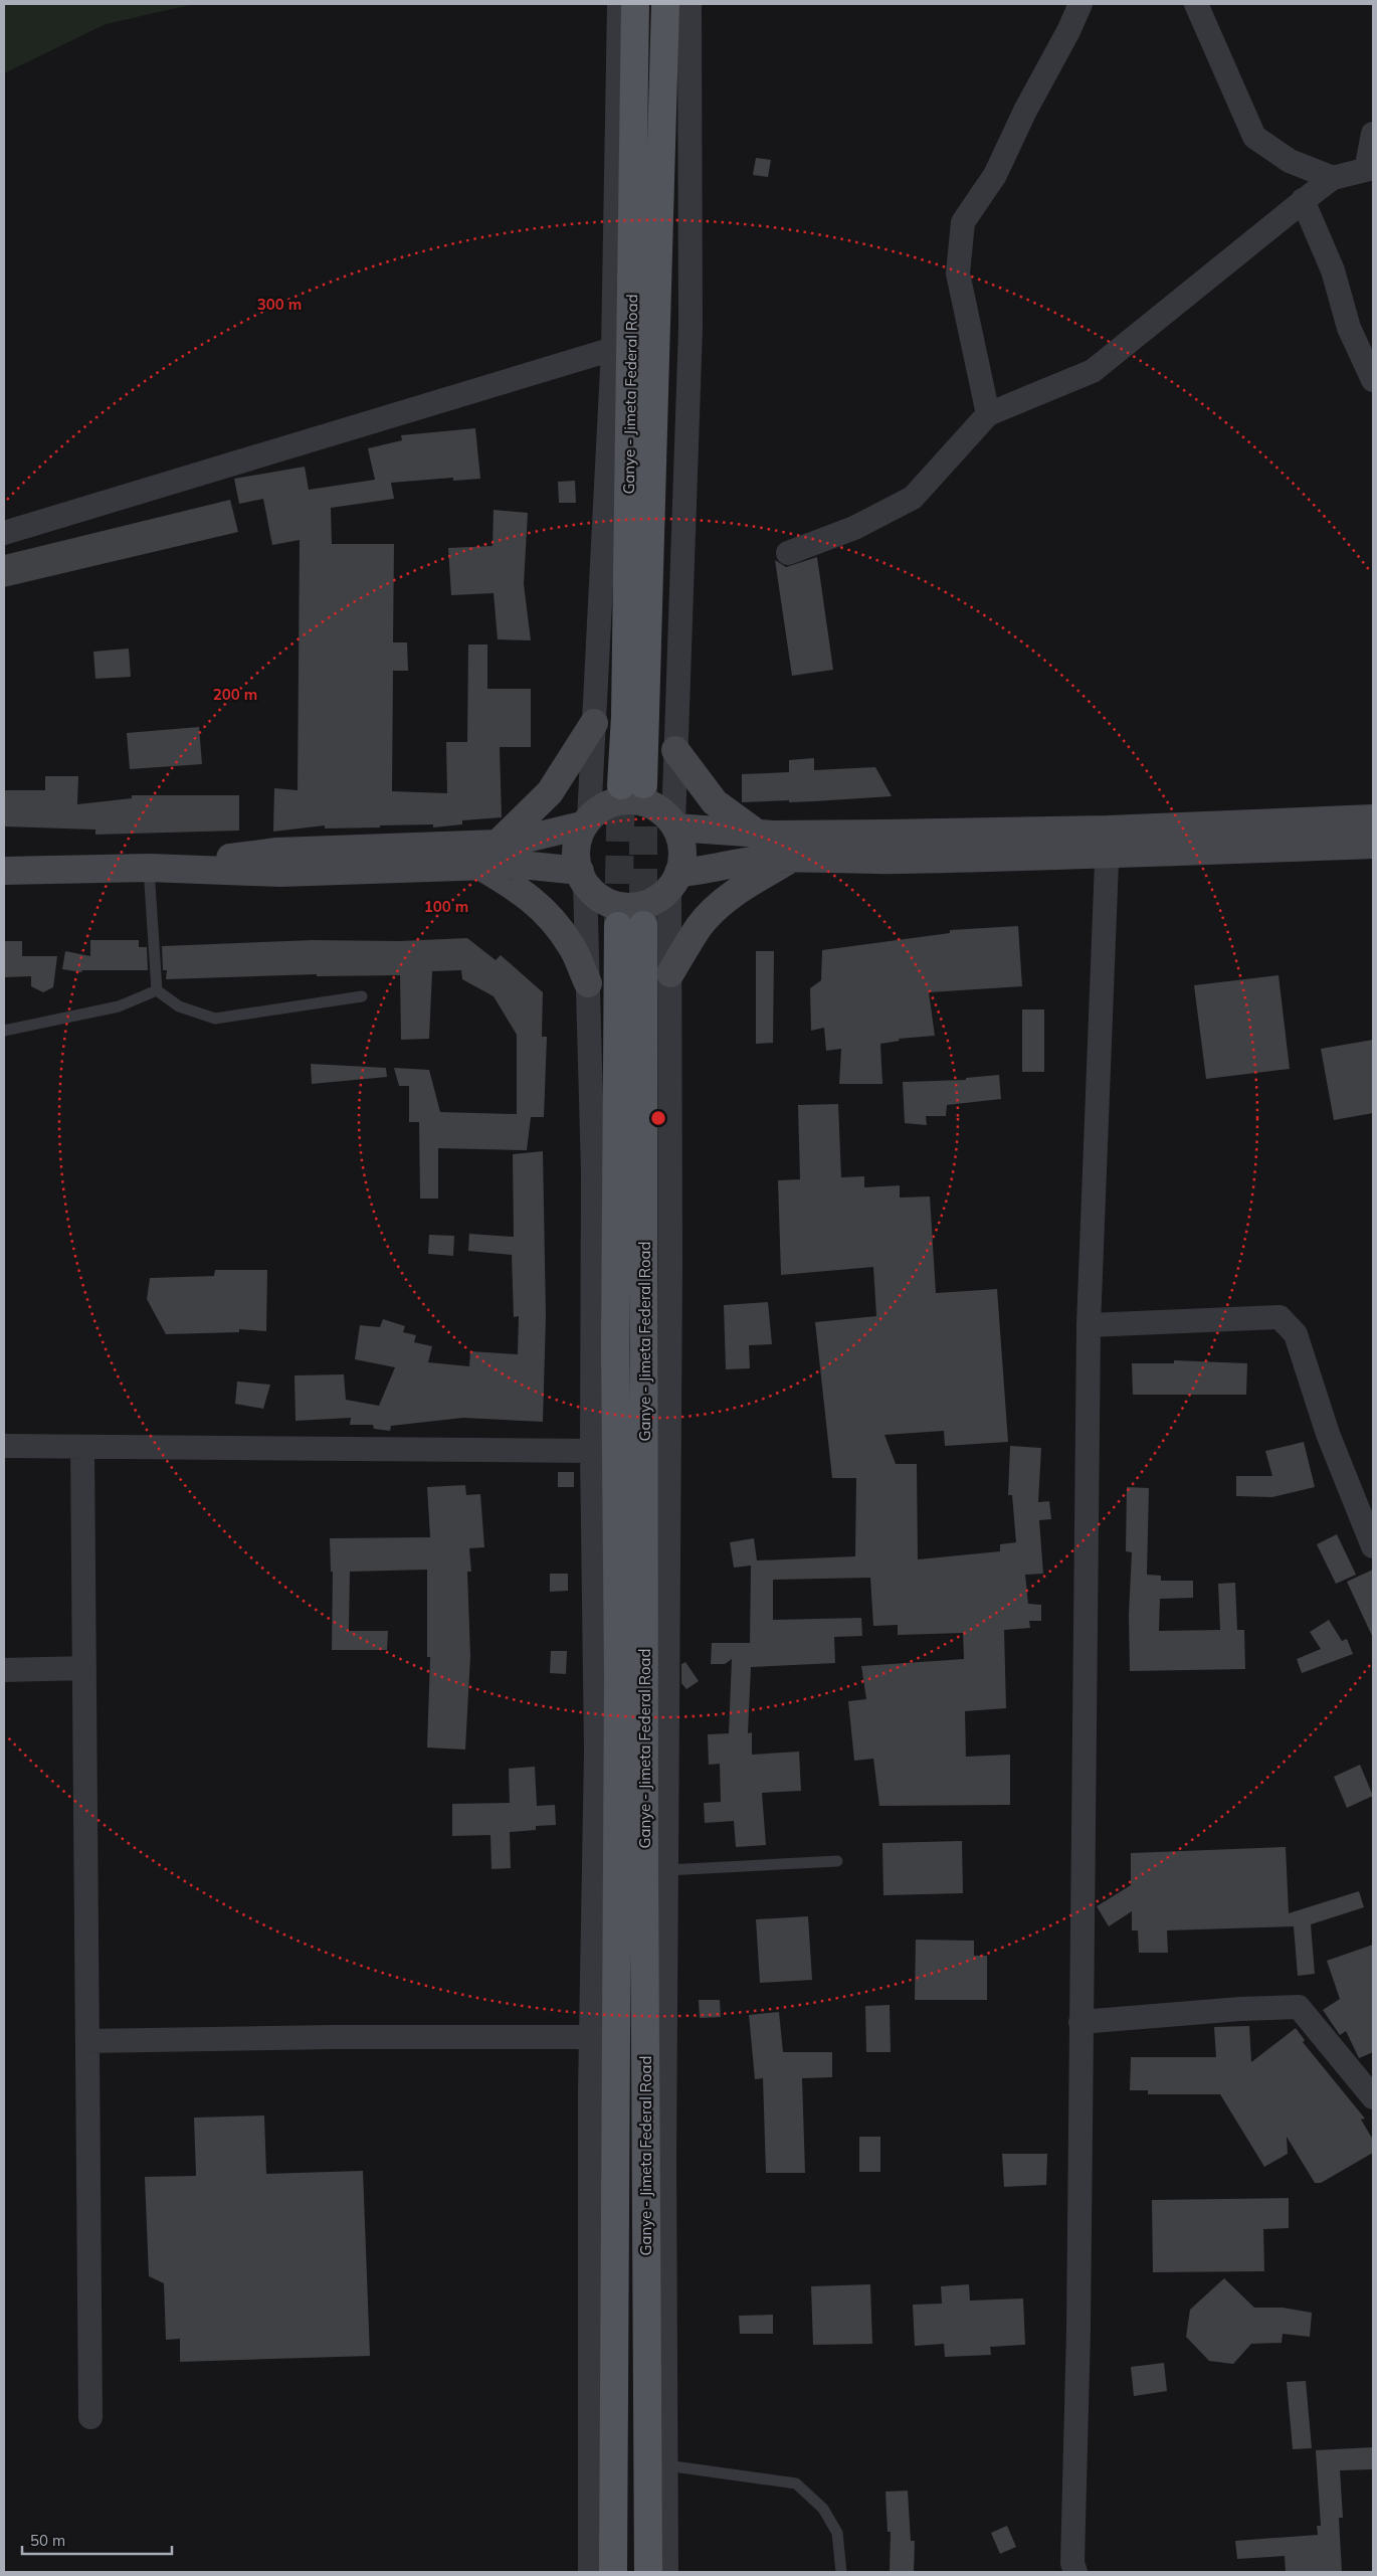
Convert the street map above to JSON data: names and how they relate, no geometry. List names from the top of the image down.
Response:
{
  "streets": {
    "main road": ["Ganye - Jimeta Federal Road"]
  },
  "scale_bar": "50 m",
  "rings": ["300 m", "200 m", "100 m"]
}
